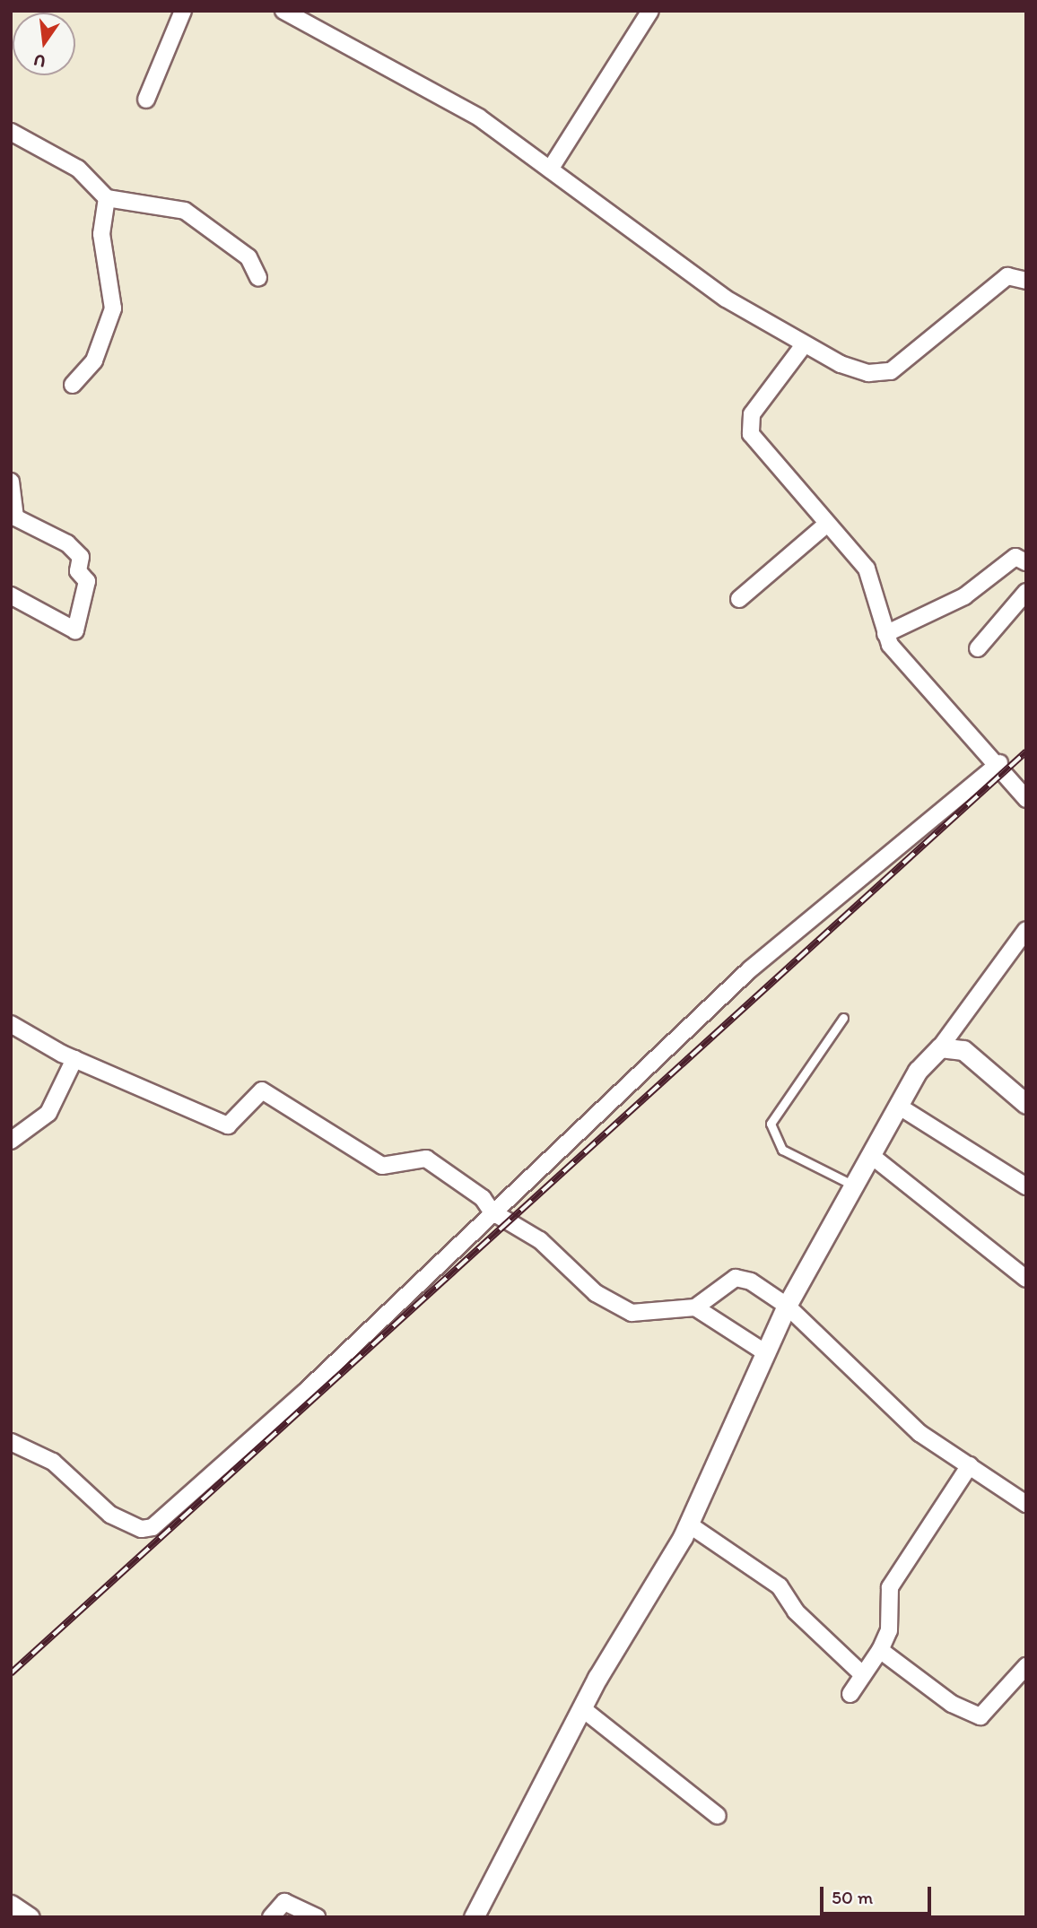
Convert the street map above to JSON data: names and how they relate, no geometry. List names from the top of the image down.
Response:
{
  "scale_bar": "50 m",
  "north": "bottom"
}
